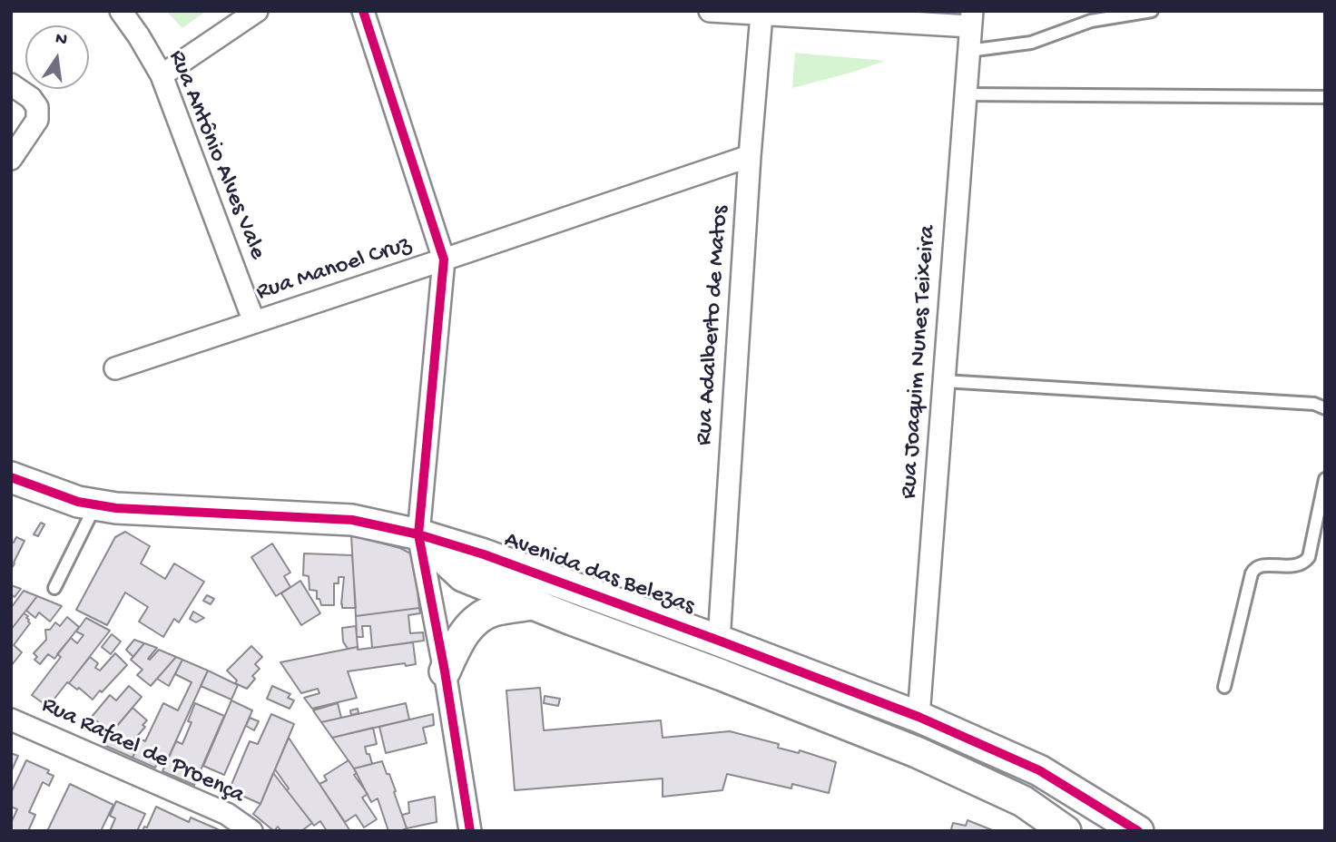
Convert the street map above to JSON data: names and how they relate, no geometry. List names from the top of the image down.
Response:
{
  "streets": {
    "street": [
      "Rua Antônio Alves Vale",
      "Rua Manoel Cruz",
      "Rua Adalberto de Matos",
      "Rua Joaquim Nunes Teixeira",
      "Avenida das Belezas",
      "Rua Rafael de Proença"
    ]
  },
  "crossings": [
    ["Rua Antônio Alves Vale", "Rua Manoel Cruz"],
    ["Rua Manoel Cruz", "Rua Adalberto de Matos"],
    ["Rua Adalberto de Matos", "Avenida das Belezas"],
    ["Rua Joaquim Nunes Teixeira", "Avenida das Belezas"]
  ],
  "north": "top"
}
